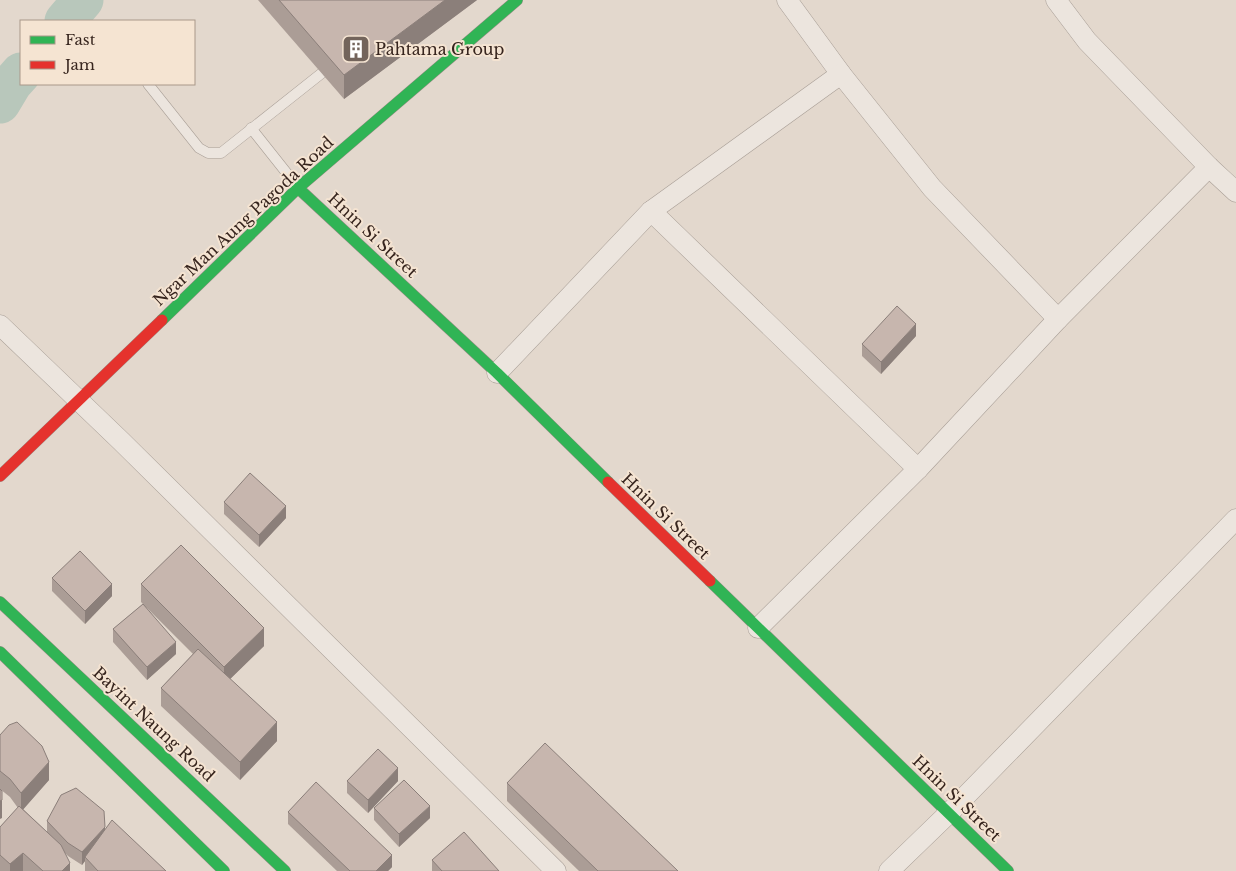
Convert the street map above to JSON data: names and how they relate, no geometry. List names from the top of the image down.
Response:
{
  "streets": {
    "street": ["Ngar Man Aung Pagoda Road", "Hnin Si Street", "Bayint Naung Road"]
  },
  "crossings": [
    ["Ngar Man Aung Pagoda Road", "Hnin Si Street"]
  ],
  "places": {
    "building": ["Pahtama Group"]
  },
  "legend": ["Fast", "Jam"]
}
